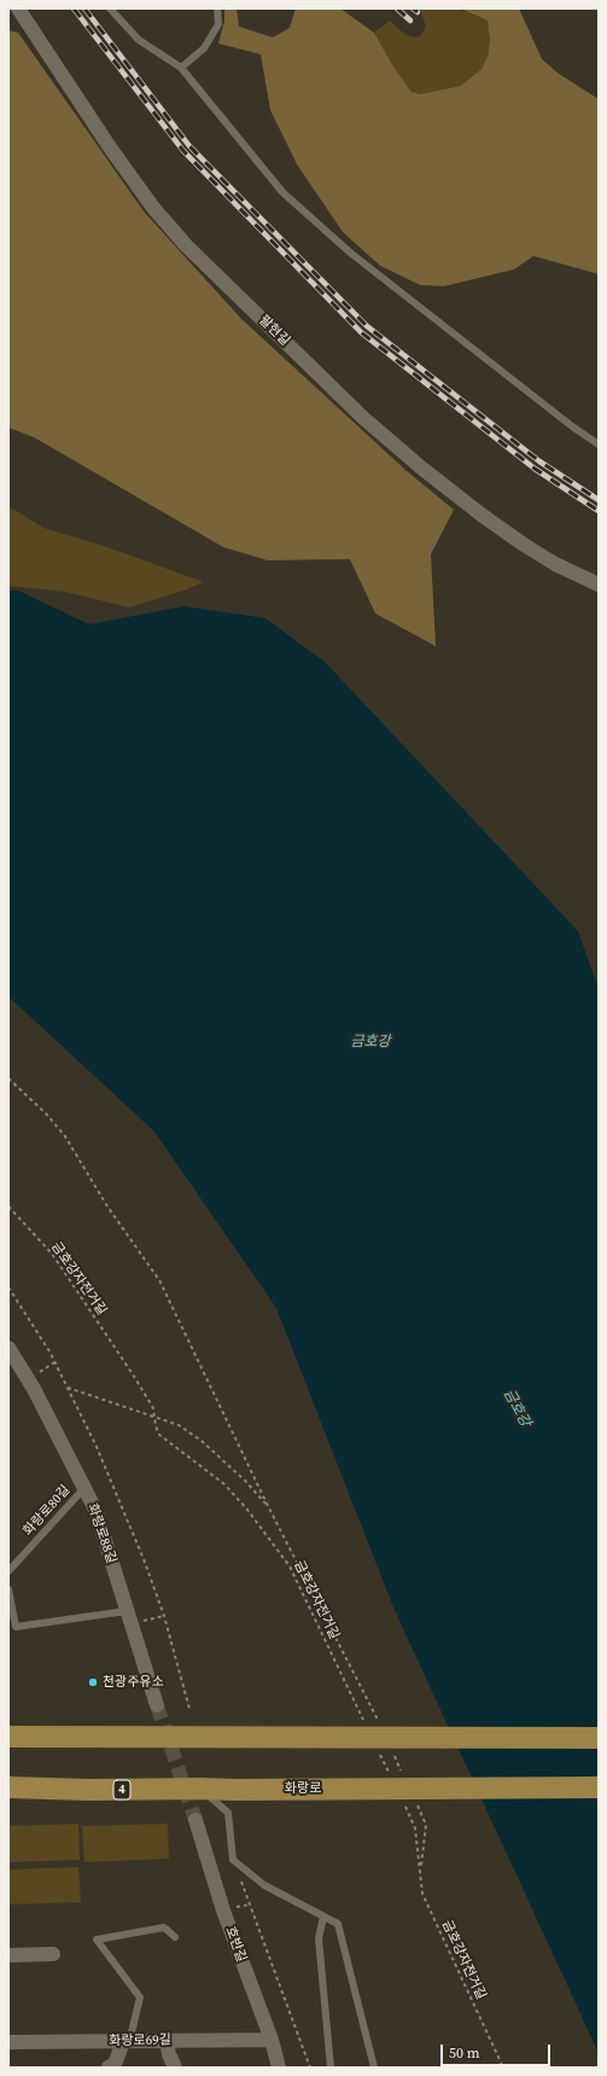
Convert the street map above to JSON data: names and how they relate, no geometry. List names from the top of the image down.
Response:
{
  "streets": {
    "main road": ["화랑로", "4"],
    "street": [
      "팔현길",
      "화랑로88길",
      "호반길",
      "화랑로69길"
    ],
    "lane": ["화랑로80길"],
    "path": ["금호강자전거길"]
  },
  "crossings": [
    ["화랑로80길", "화랑로88길"],
    ["호반길", "화랑로69길"]
  ],
  "water": ["금호강"],
  "places": ["천광주유소"],
  "scale_bar": "50 m"
}
